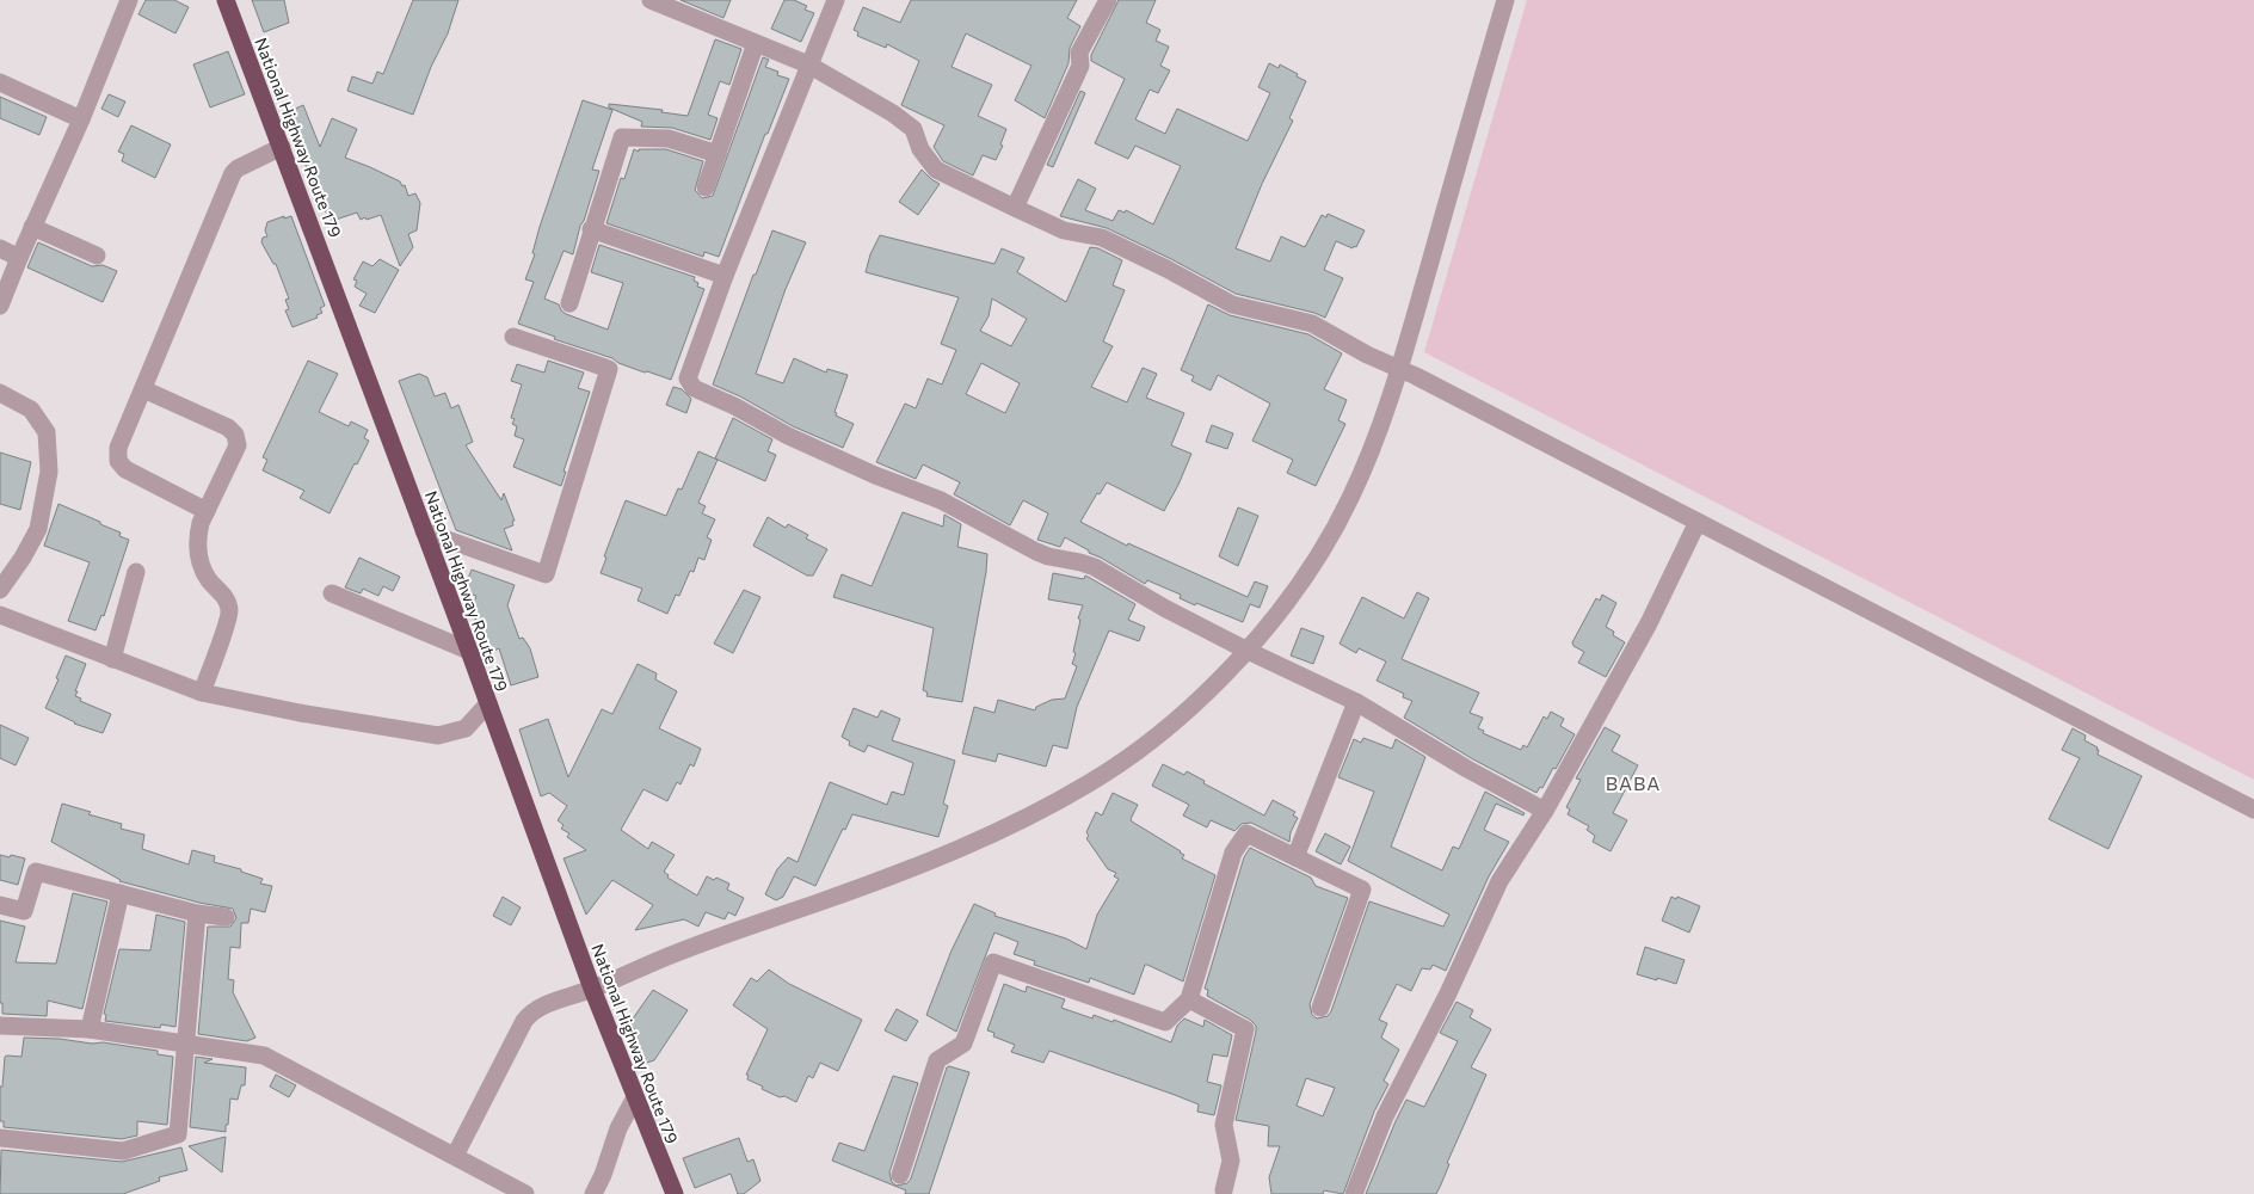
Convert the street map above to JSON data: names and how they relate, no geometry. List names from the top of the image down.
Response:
{
  "streets": {
    "highway": ["National Highway Route 179"]
  },
  "districts": ["BABA"]
}
